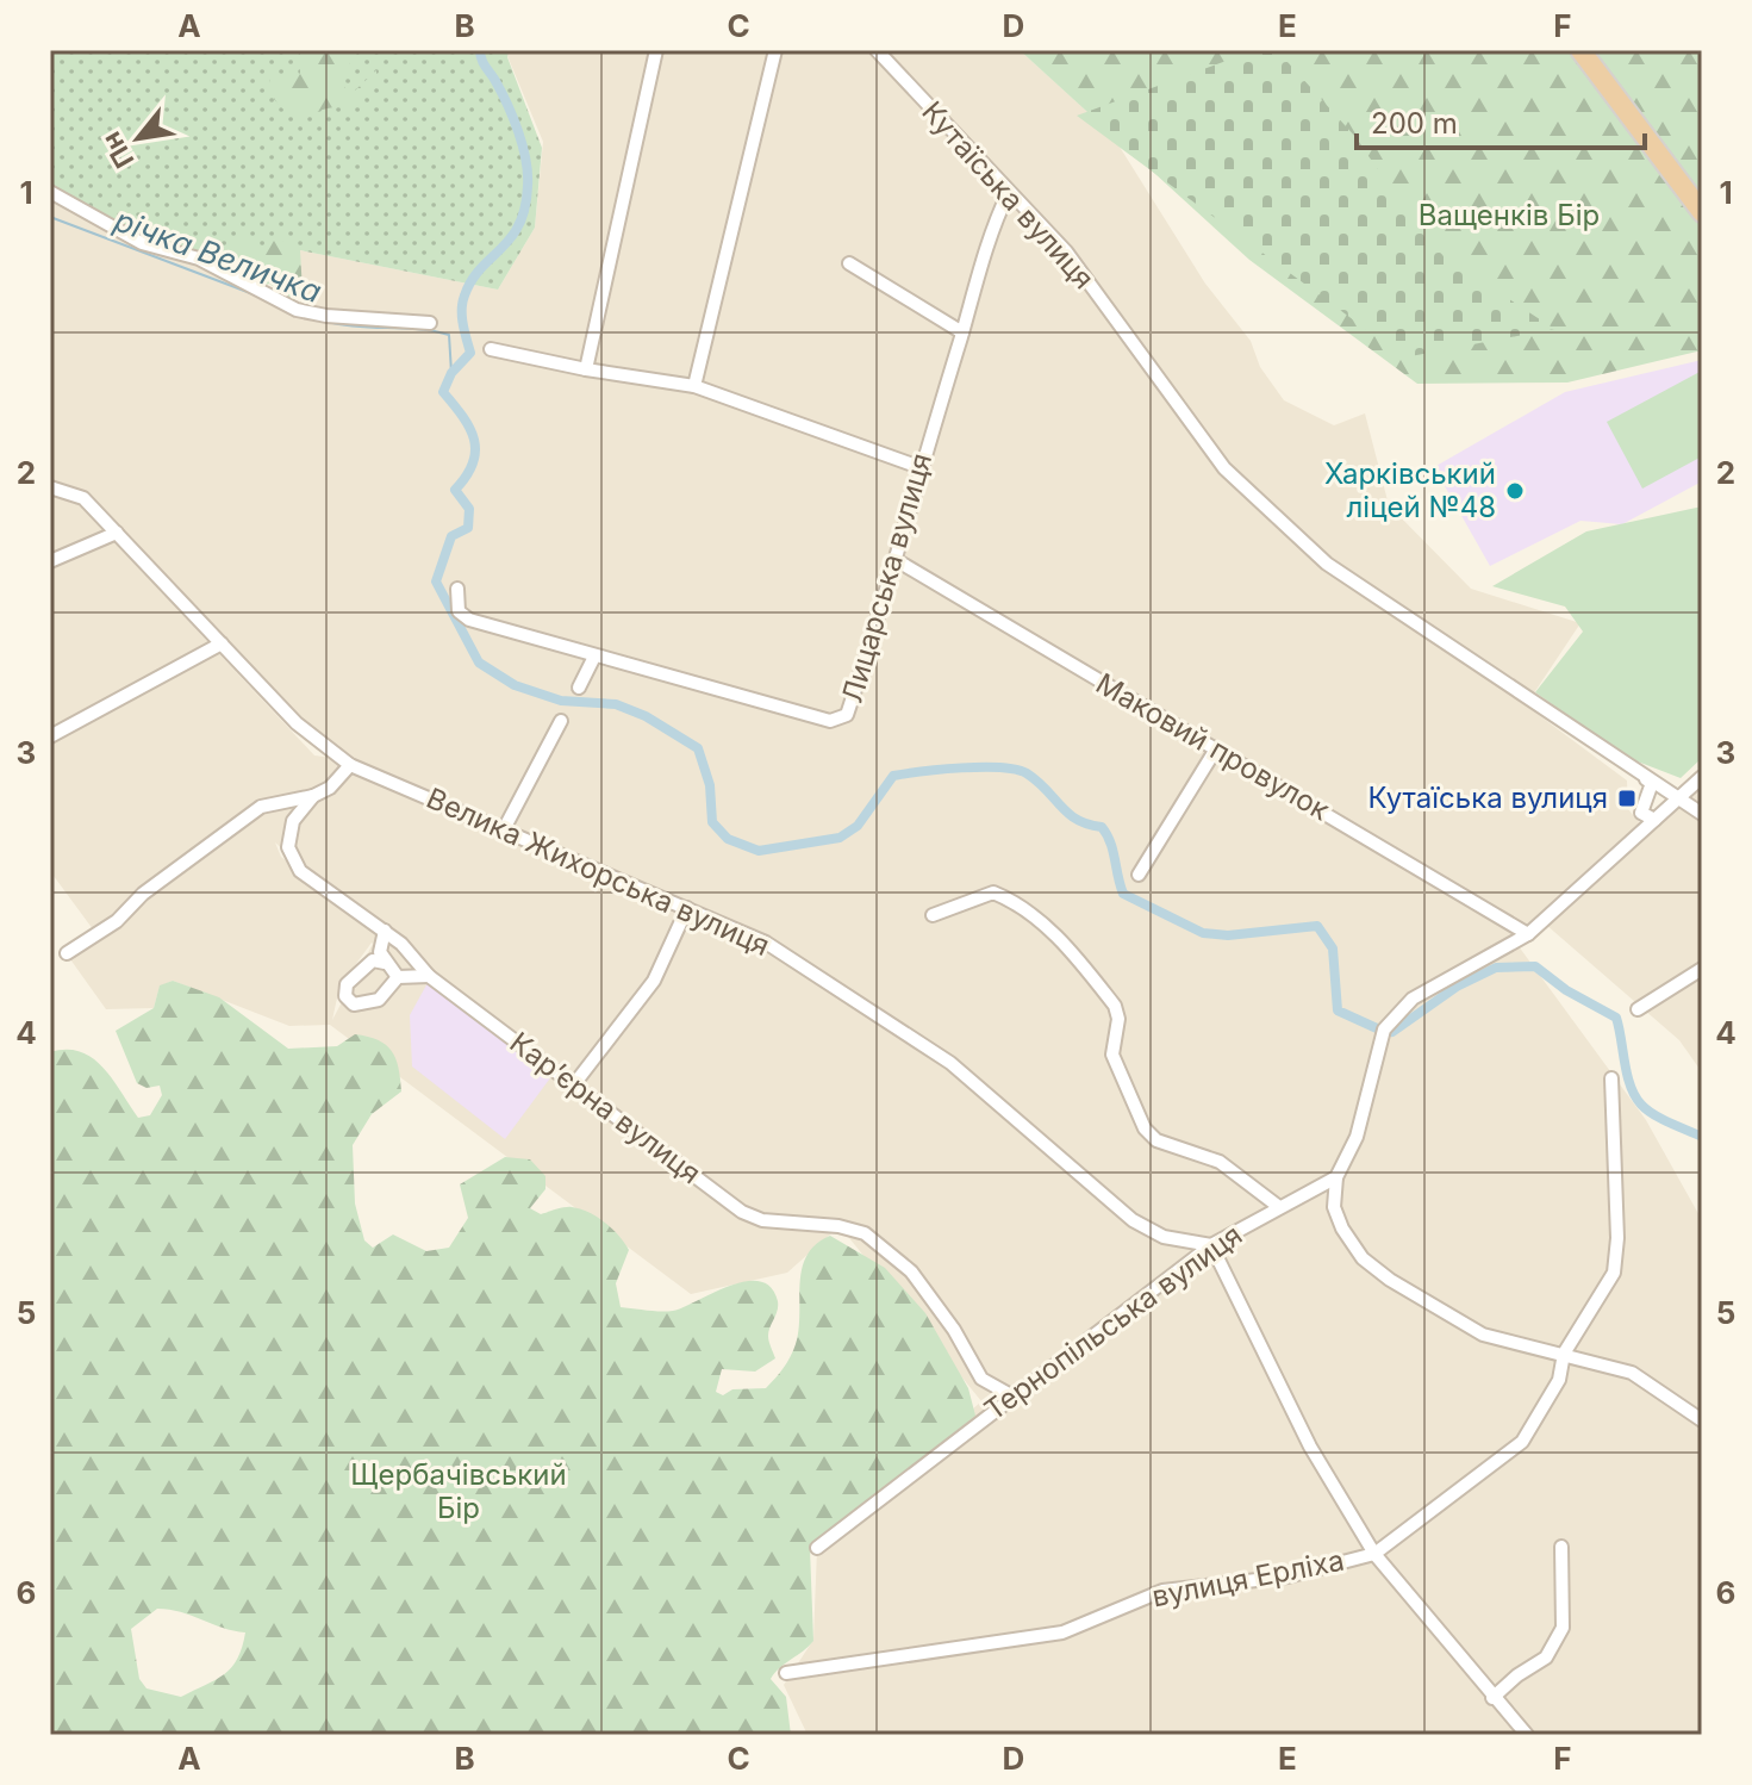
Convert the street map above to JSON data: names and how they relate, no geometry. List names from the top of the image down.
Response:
{
  "streets": {
    "street": [
      "Кутаїська вулиця",
      "Лицарська вулиця",
      "Маковий провулок",
      "Велика Жихорська вулиця",
      "Кар’єрна вулиця",
      "Тернопільська вулиця",
      "вулиця Ерліха"
    ]
  },
  "crossings": [
    ["Кутаїська вулиця", "Лицарська вулиця"],
    ["Лицарська вулиця", "Маковий провулок"],
    ["Велика Жихорська вулиця", "Кар’єрна вулиця"],
    ["Велика Жихорська вулиця", "Тернопільська вулиця"],
    ["Кар’єрна вулиця", "Тернопільська вулиця"]
  ],
  "water": ["річка Величка"],
  "parks": ["Ващенків Бір", "Щербачівський Бір"],
  "places": {
    "other": ["Харківський ліцей №48"],
    "transit": ["Кутаїська вулиця"]
  },
  "scale_bar": "200 m",
  "north": "bottom left",
  "grid": {
    "columns": [
      "A",
      "B",
      "C",
      "D",
      "E",
      "F"
    ],
    "rows": [
      "1",
      "2",
      "3",
      "4",
      "5",
      "6"
    ]
  }
}
